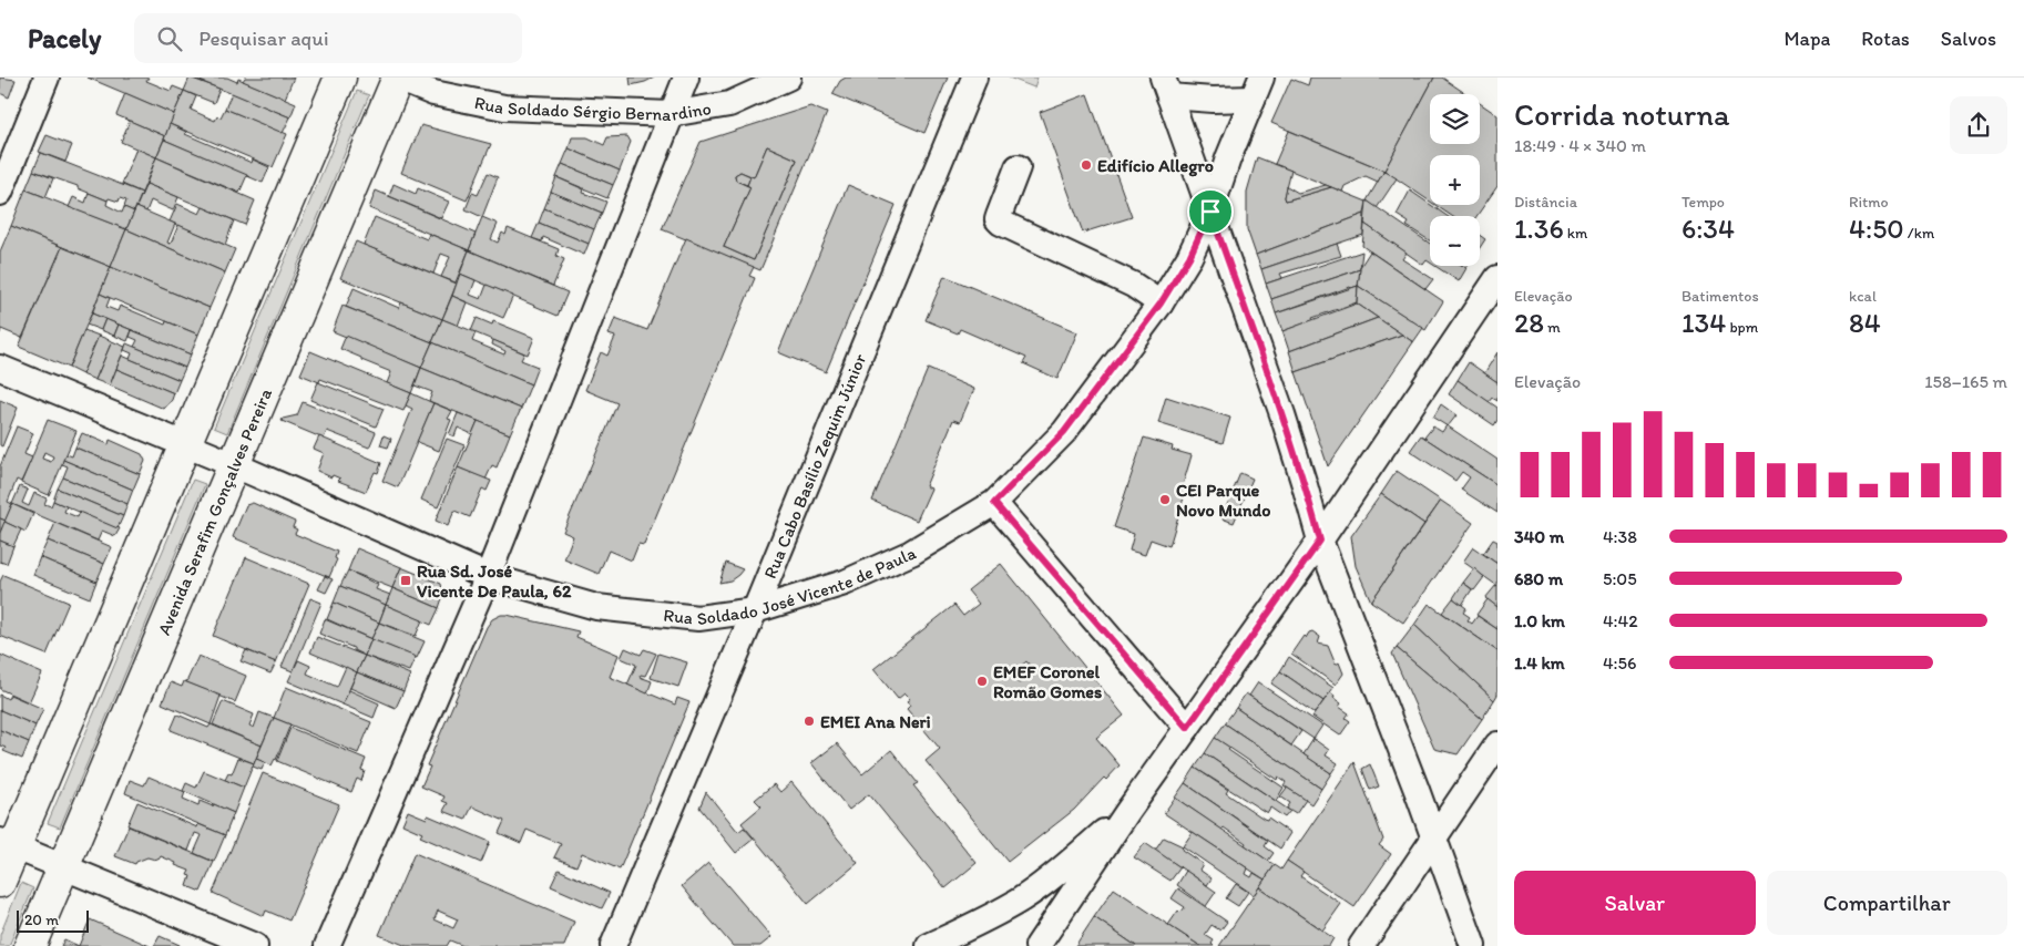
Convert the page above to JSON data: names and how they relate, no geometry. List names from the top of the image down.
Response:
{
  "streets": {
    "main road": ["Avenida Serafim Gonçalves Pereira"],
    "street": ["Rua Soldado Sérgio Bernardino", "Rua Cabo Basílio Zequim Júnior", "Rua Soldado José Vicente de Paula"]
  },
  "crossings": [
    ["Rua Soldado Sérgio Bernardino", "Avenida Serafim Gonçalves Pereira"],
    ["Rua Cabo Basílio Zequim Júnior", "Rua Soldado José Vicente de Paula"],
    ["Avenida Serafim Gonçalves Pereira", "Rua Soldado José Vicente de Paula"]
  ],
  "places": {
    "other": [
      "Edifício Allegro",
      "CEI Parque Novo Mundo",
      "EMEF Coronel Romão Gomes",
      "EMEI Ana Neri"
    ],
    "transit": ["Rua Sd. José Vicente De Paula, 62"]
  },
  "scale_bar": "20 m",
  "page": {
    "header": "Pacely",
    "search": "Pesquisar aqui",
    "nav": ["Mapa", "Rotas", "Salvos"],
    "heading": ["Corrida noturna", "18:49 · 4 × 340 m"],
    "map_buttons": ["+", "−"],
    "stats": [
      ["Distância", "1.36 km"],
      ["Tempo", "6:34"],
      ["Ritmo", "4:50 /km"],
      ["Elevação", "28 m"],
      ["Batimentos", "134 bpm"],
      ["kcal", "84"]
    ],
    "chart": ["Elevação", "158–165 m"],
    "list": [
      {
        "name": "340 m",
        "note": "4:38"
      },
      {
        "name": "680 m",
        "note": "5:05"
      },
      {
        "name": "1.0 km",
        "note": "4:42"
      },
      {
        "name": "1.4 km",
        "note": "4:56"
      }
    ],
    "buttons": ["Salvar", "Compartilhar"],
    "scale": "20 m"
  }
}
